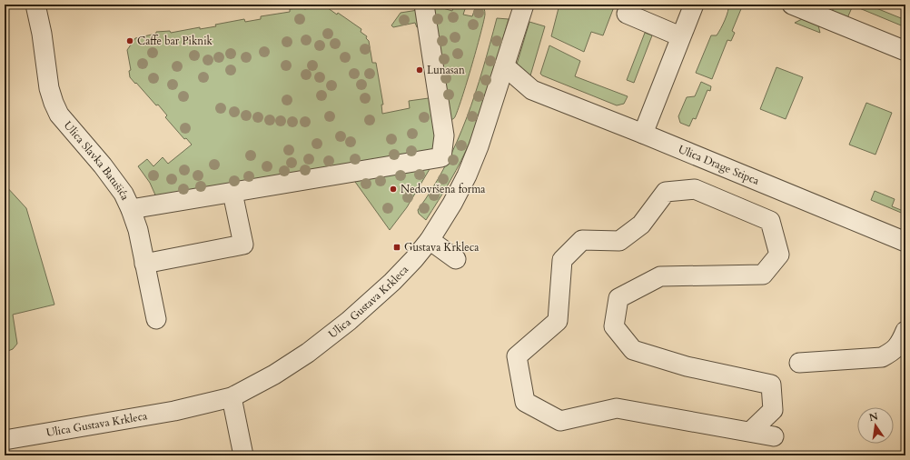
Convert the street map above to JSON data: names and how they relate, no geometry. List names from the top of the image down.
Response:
{
  "streets": {
    "street": ["Ulica Slavka Batušića", "Ulica Drage Stipca", "Ulica Gustava Krkleca"]
  },
  "crossings": [
    ["Ulica Drage Stipca", "Ulica Gustava Krkleca"]
  ],
  "places": {
    "other": ["Caffe bar Piknik", "Lunasan", "Nedovršena forma"],
    "transit": ["Gustava Krkleca"]
  },
  "north": "top"
}
